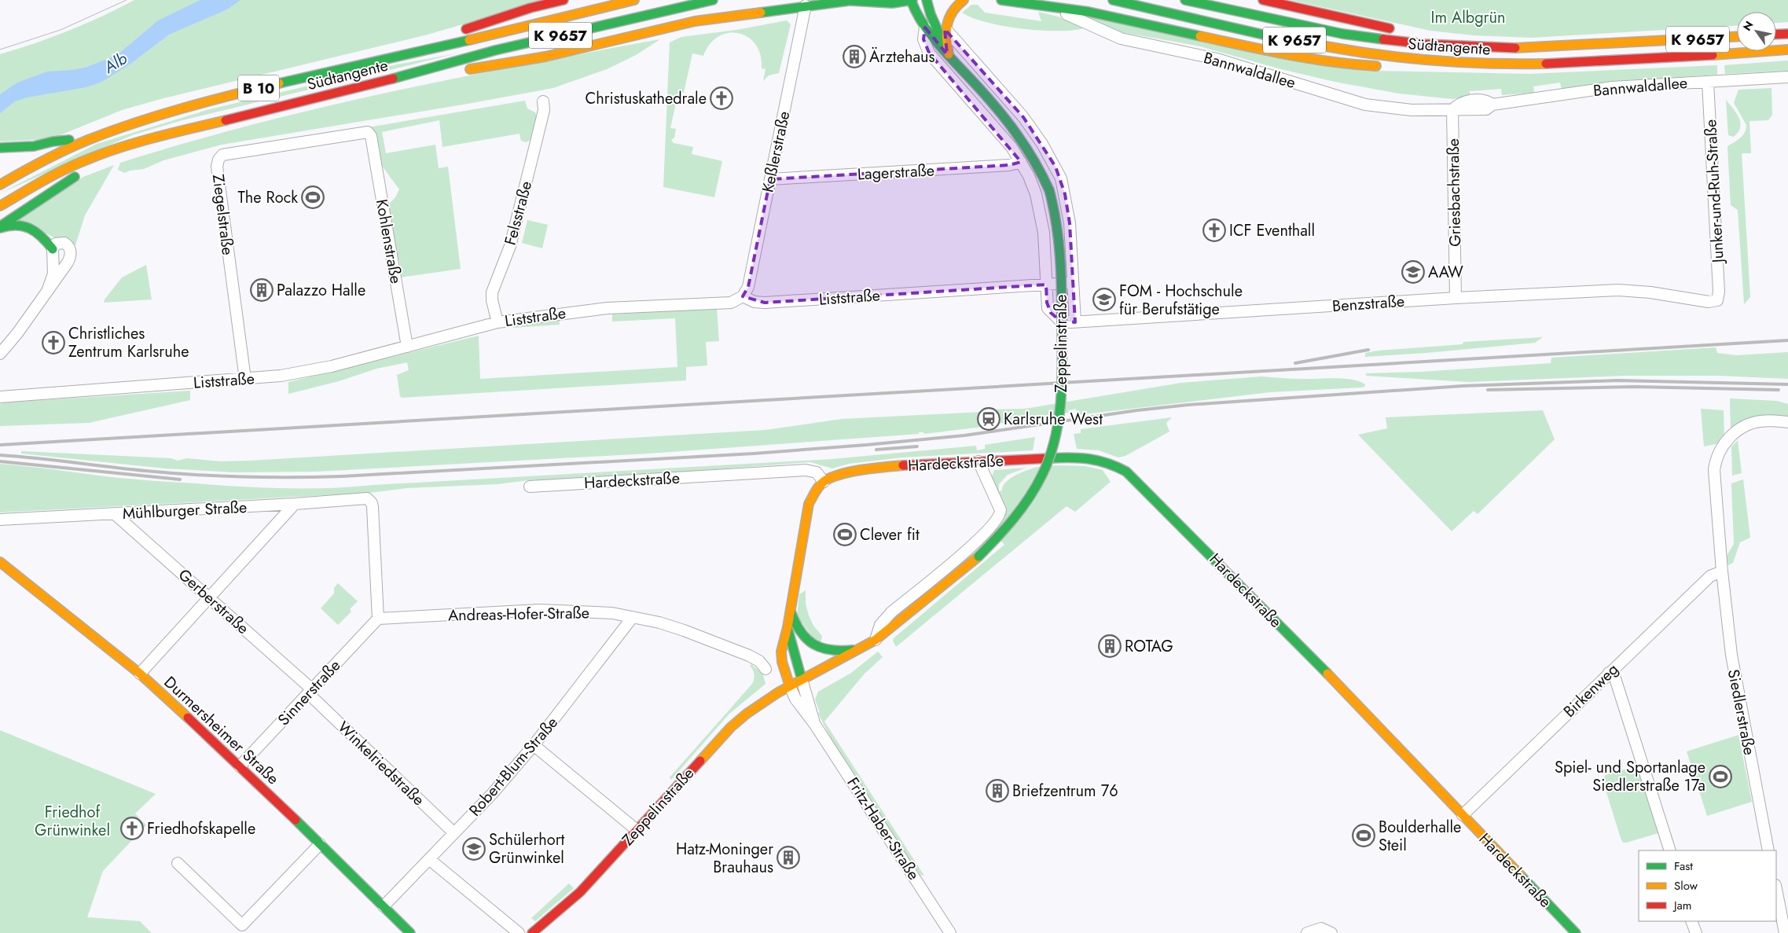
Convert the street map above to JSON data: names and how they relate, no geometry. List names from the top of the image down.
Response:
{
  "streets": {
    "main road": [
      "K 9657",
      "Südtangente",
      "B 10",
      "Zeppelinstraße",
      "Hardeckstraße",
      "Durmersheimer Straße"
    ],
    "street": [
      "Bannwaldallee",
      "Keßlerstraße",
      "Lagerstraße",
      "Junker-und-Ruh-Straße",
      "Griesbachstraße",
      "Felsstraße",
      "Ziegelstraße",
      "Kohlenstraße",
      "Liststraße",
      "Benzstraße",
      "Mühlburger Straße",
      "Gerberstraße",
      "Andreas-Hofer-Straße",
      "Birkenweg",
      "Sinnerstraße",
      "Siedlerstraße",
      "Winkelriedstraße",
      "Robert-Blum-Straße",
      "Fritz-Haber-Straße"
    ]
  },
  "crossings": [
    ["Südtangente", "B 10"],
    ["Bannwaldallee", "Junker-und-Ruh-Straße"],
    ["Bannwaldallee", "Griesbachstraße"],
    ["Keßlerstraße", "Lagerstraße"],
    ["Keßlerstraße", "Liststraße"],
    ["Lagerstraße", "Zeppelinstraße"],
    ["Junker-und-Ruh-Straße", "Benzstraße"],
    ["Griesbachstraße", "Benzstraße"],
    ["Felsstraße", "Liststraße"],
    ["Ziegelstraße", "Kohlenstraße"],
    ["Ziegelstraße", "Liststraße"],
    ["Kohlenstraße", "Liststraße"],
    ["Liststraße", "Benzstraße"],
    ["Liststraße", "Zeppelinstraße"],
    ["Benzstraße", "Zeppelinstraße"],
    ["Zeppelinstraße", "Hardeckstraße"],
    ["Zeppelinstraße", "Fritz-Haber-Straße"],
    ["Hardeckstraße", "Birkenweg"],
    ["Hardeckstraße", "Fritz-Haber-Straße"],
    ["Mühlburger Straße", "Gerberstraße"],
    ["Mühlburger Straße", "Andreas-Hofer-Straße"],
    ["Mühlburger Straße", "Sinnerstraße"],
    ["Gerberstraße", "Sinnerstraße"],
    ["Gerberstraße", "Winkelriedstraße"],
    ["Andreas-Hofer-Straße", "Sinnerstraße"],
    ["Andreas-Hofer-Straße", "Robert-Blum-Straße"],
    ["Birkenweg", "Siedlerstraße"],
    ["Sinnerstraße", "Durmersheimer Straße"],
    ["Sinnerstraße", "Winkelriedstraße"],
    ["Durmersheimer Straße", "Robert-Blum-Straße"],
    ["Winkelriedstraße", "Robert-Blum-Straße"]
  ],
  "water": ["Alb"],
  "parks": ["Im Albgrün", "Friedhof Grünwinkel"],
  "places": {
    "building": [
      "Ärztehaus",
      "Palazzo Halle",
      "ROTAG",
      "Briefzentrum 76",
      "Hatz-Moninger Brauhaus"
    ],
    "church": [
      "Christuskathedrale",
      "ICF Eventhall",
      "Christliches Zentrum Karlsruhe",
      "Friedhofskapelle"
    ],
    "sports": [
      "The Rock",
      "Clever fit",
      "Spiel- und Sportanlage Siedlerstraße 17a",
      "Boulderhalle Steil"
    ],
    "school or university": ["AAW", "FOM - Hochschule für Berufstätige", "Schülerhort Grünwinkel"],
    "station": ["Karlsruhe West"]
  },
  "legend": ["Fast", "Slow", "Jam"],
  "north": "top left"
}
